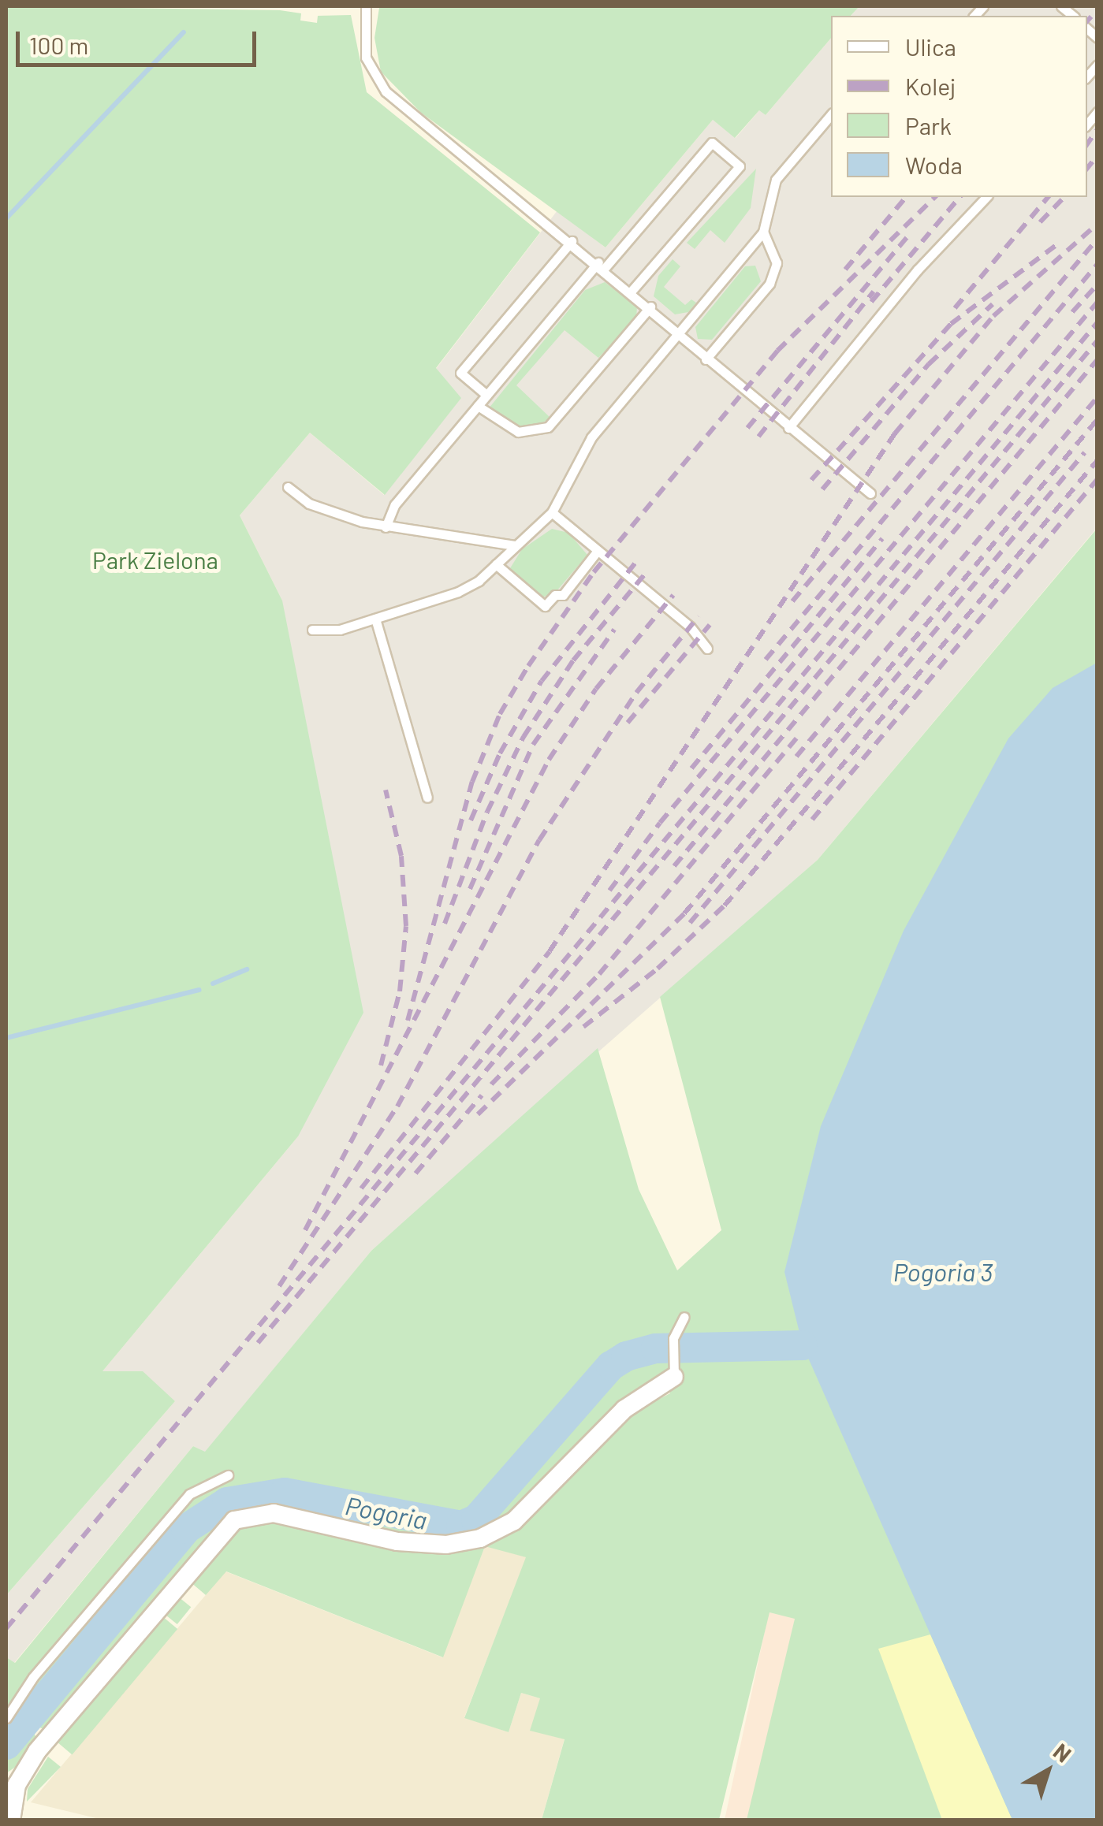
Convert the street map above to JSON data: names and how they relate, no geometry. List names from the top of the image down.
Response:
{
  "water": ["Pogoria 3", "Pogoria"],
  "parks": ["Park Zielona"],
  "legend": [
    "Ulica",
    "Kolej",
    "Park",
    "Woda"
  ],
  "scale_bar": "100 m",
  "north": "top right"
}
